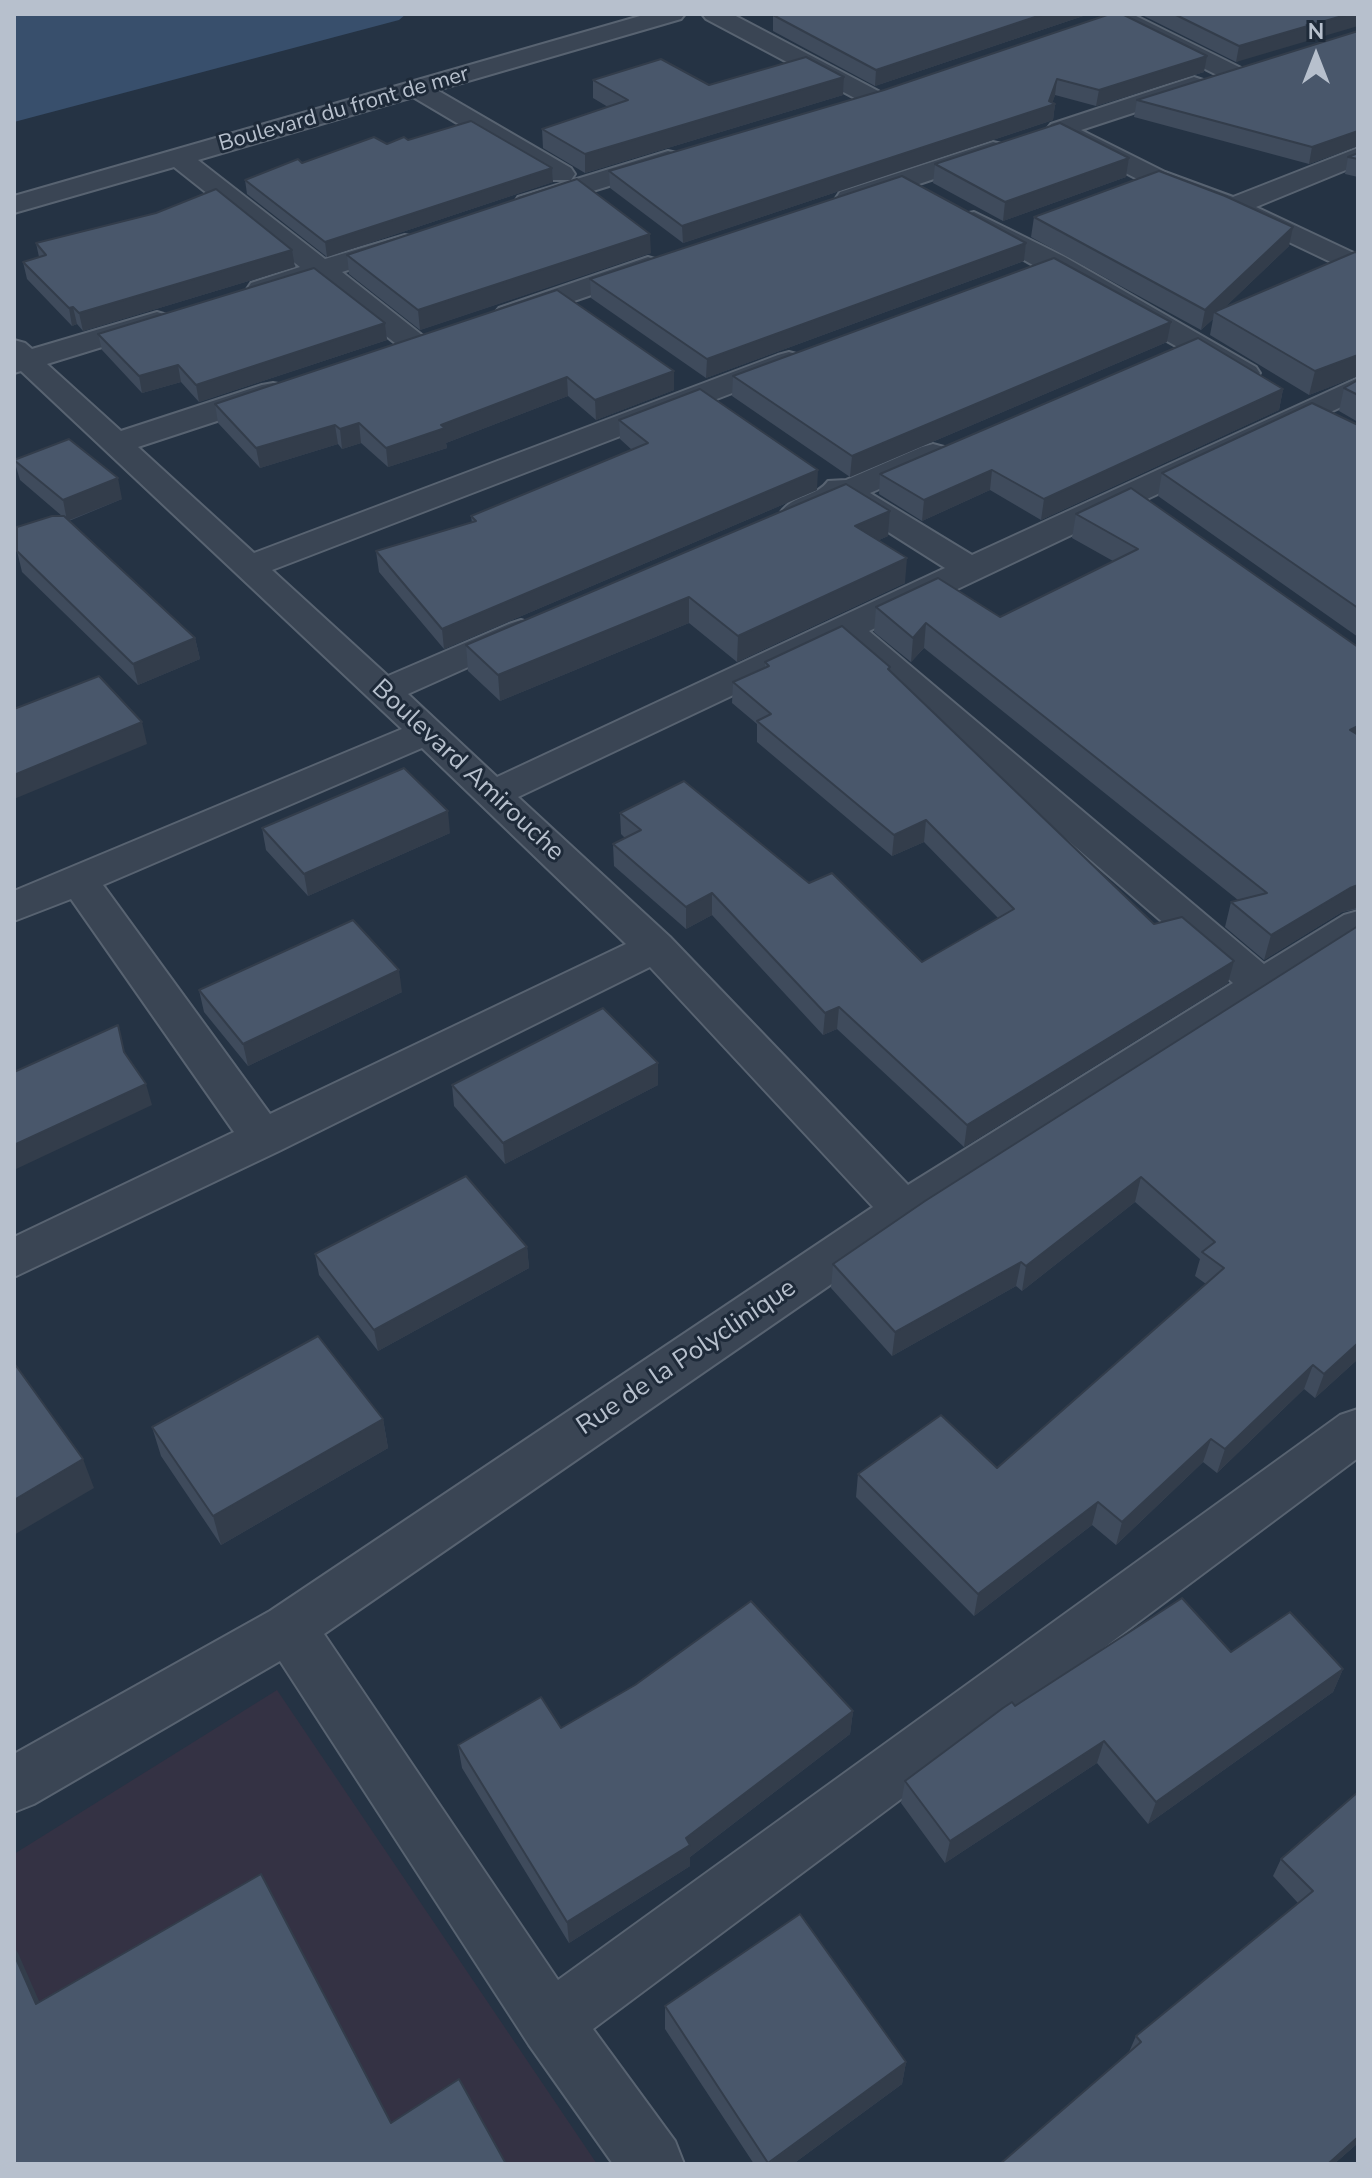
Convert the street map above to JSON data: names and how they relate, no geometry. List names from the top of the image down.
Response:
{
  "streets": {
    "street": ["Boulevard du front de mer", "Boulevard Amirouche", "Rue de la Polyclinique"]
  },
  "crossings": [
    ["Boulevard Amirouche", "Rue de la Polyclinique"]
  ],
  "north": "top"
}
